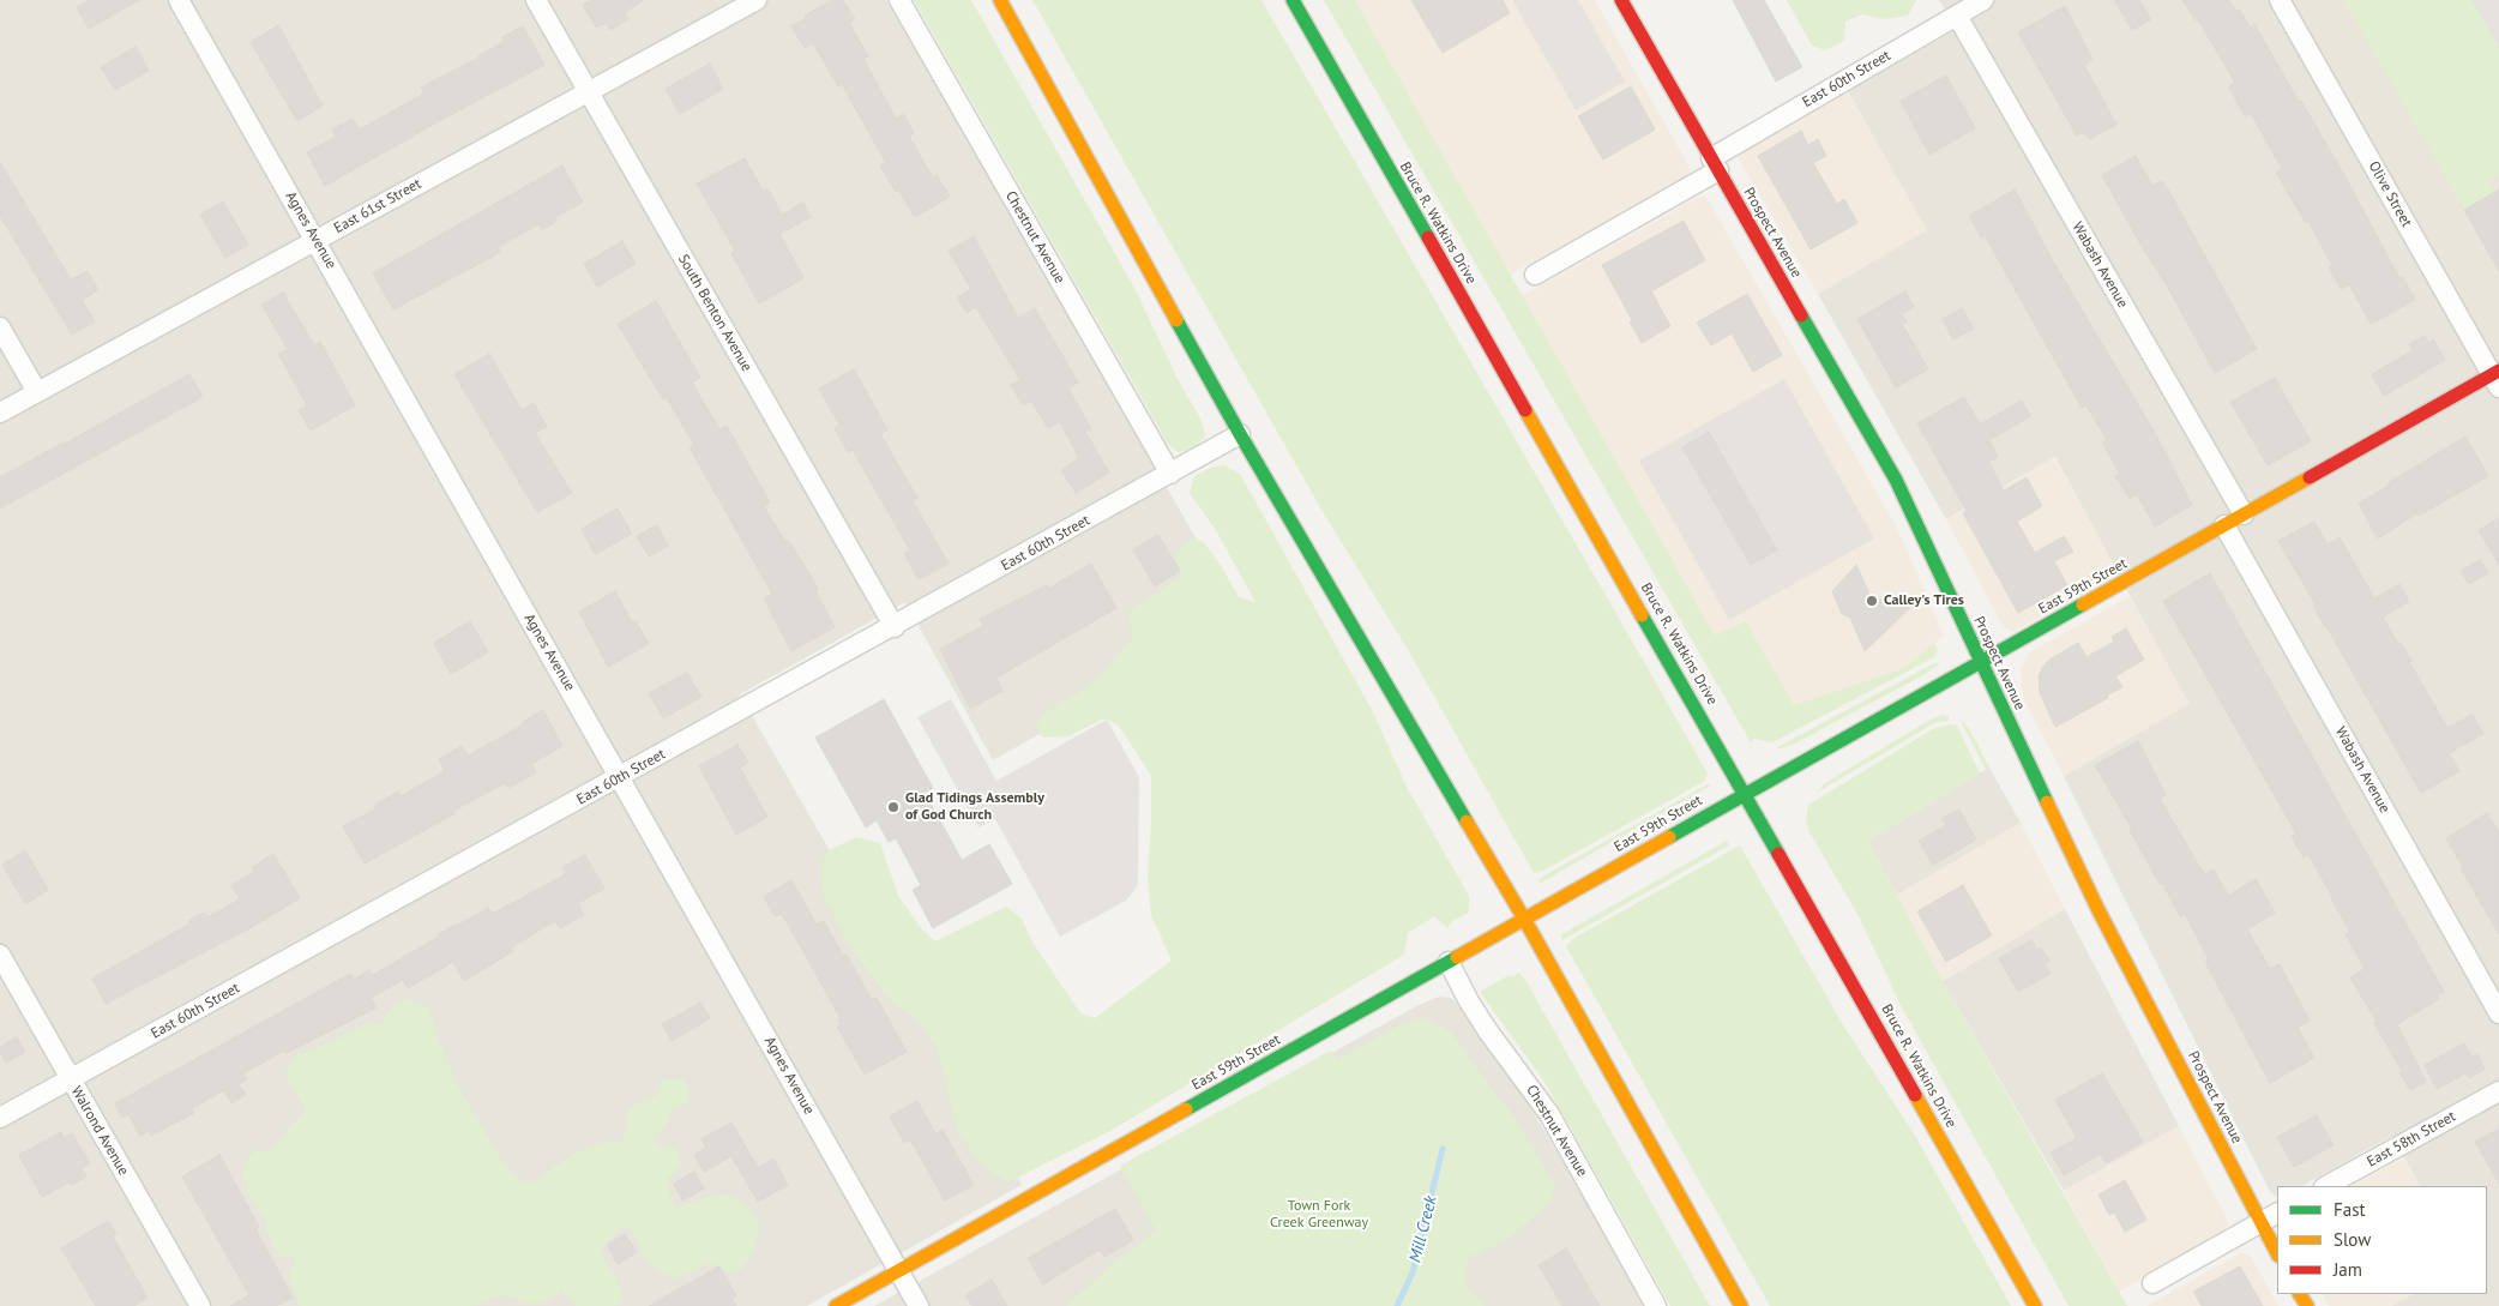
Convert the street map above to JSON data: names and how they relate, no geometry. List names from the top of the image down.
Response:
{
  "streets": {
    "main road": ["Bruce R. Watkins Drive", "Prospect Avenue", "East 59th Street"],
    "street": [
      "East 60th Street",
      "Olive Street",
      "East 61st Street",
      "Agnes Avenue",
      "Chestnut Avenue",
      "Wabash Avenue",
      "South Benton Avenue",
      "Walrond Avenue",
      "East 58th Street"
    ]
  },
  "crossings": [
    ["East 60th Street", "Agnes Avenue"],
    ["East 60th Street", "Prospect Avenue"],
    ["East 60th Street", "Chestnut Avenue"],
    ["East 60th Street", "Wabash Avenue"],
    ["East 60th Street", "South Benton Avenue"],
    ["East 60th Street", "Walrond Avenue"],
    ["Olive Street", "East 59th Street"],
    ["East 61st Street", "Agnes Avenue"],
    ["East 61st Street", "South Benton Avenue"],
    ["Bruce R. Watkins Drive", "East 59th Street"],
    ["Agnes Avenue", "East 59th Street"],
    ["Prospect Avenue", "East 59th Street"],
    ["Chestnut Avenue", "East 59th Street"],
    ["Wabash Avenue", "East 59th Street"]
  ],
  "water": ["Mill Creek"],
  "parks": ["Town Fork Creek Greenway"],
  "places": ["Calley's Tires", "Glad Tidings Assembly of God Church"],
  "legend": ["Fast", "Slow", "Jam"]
}
